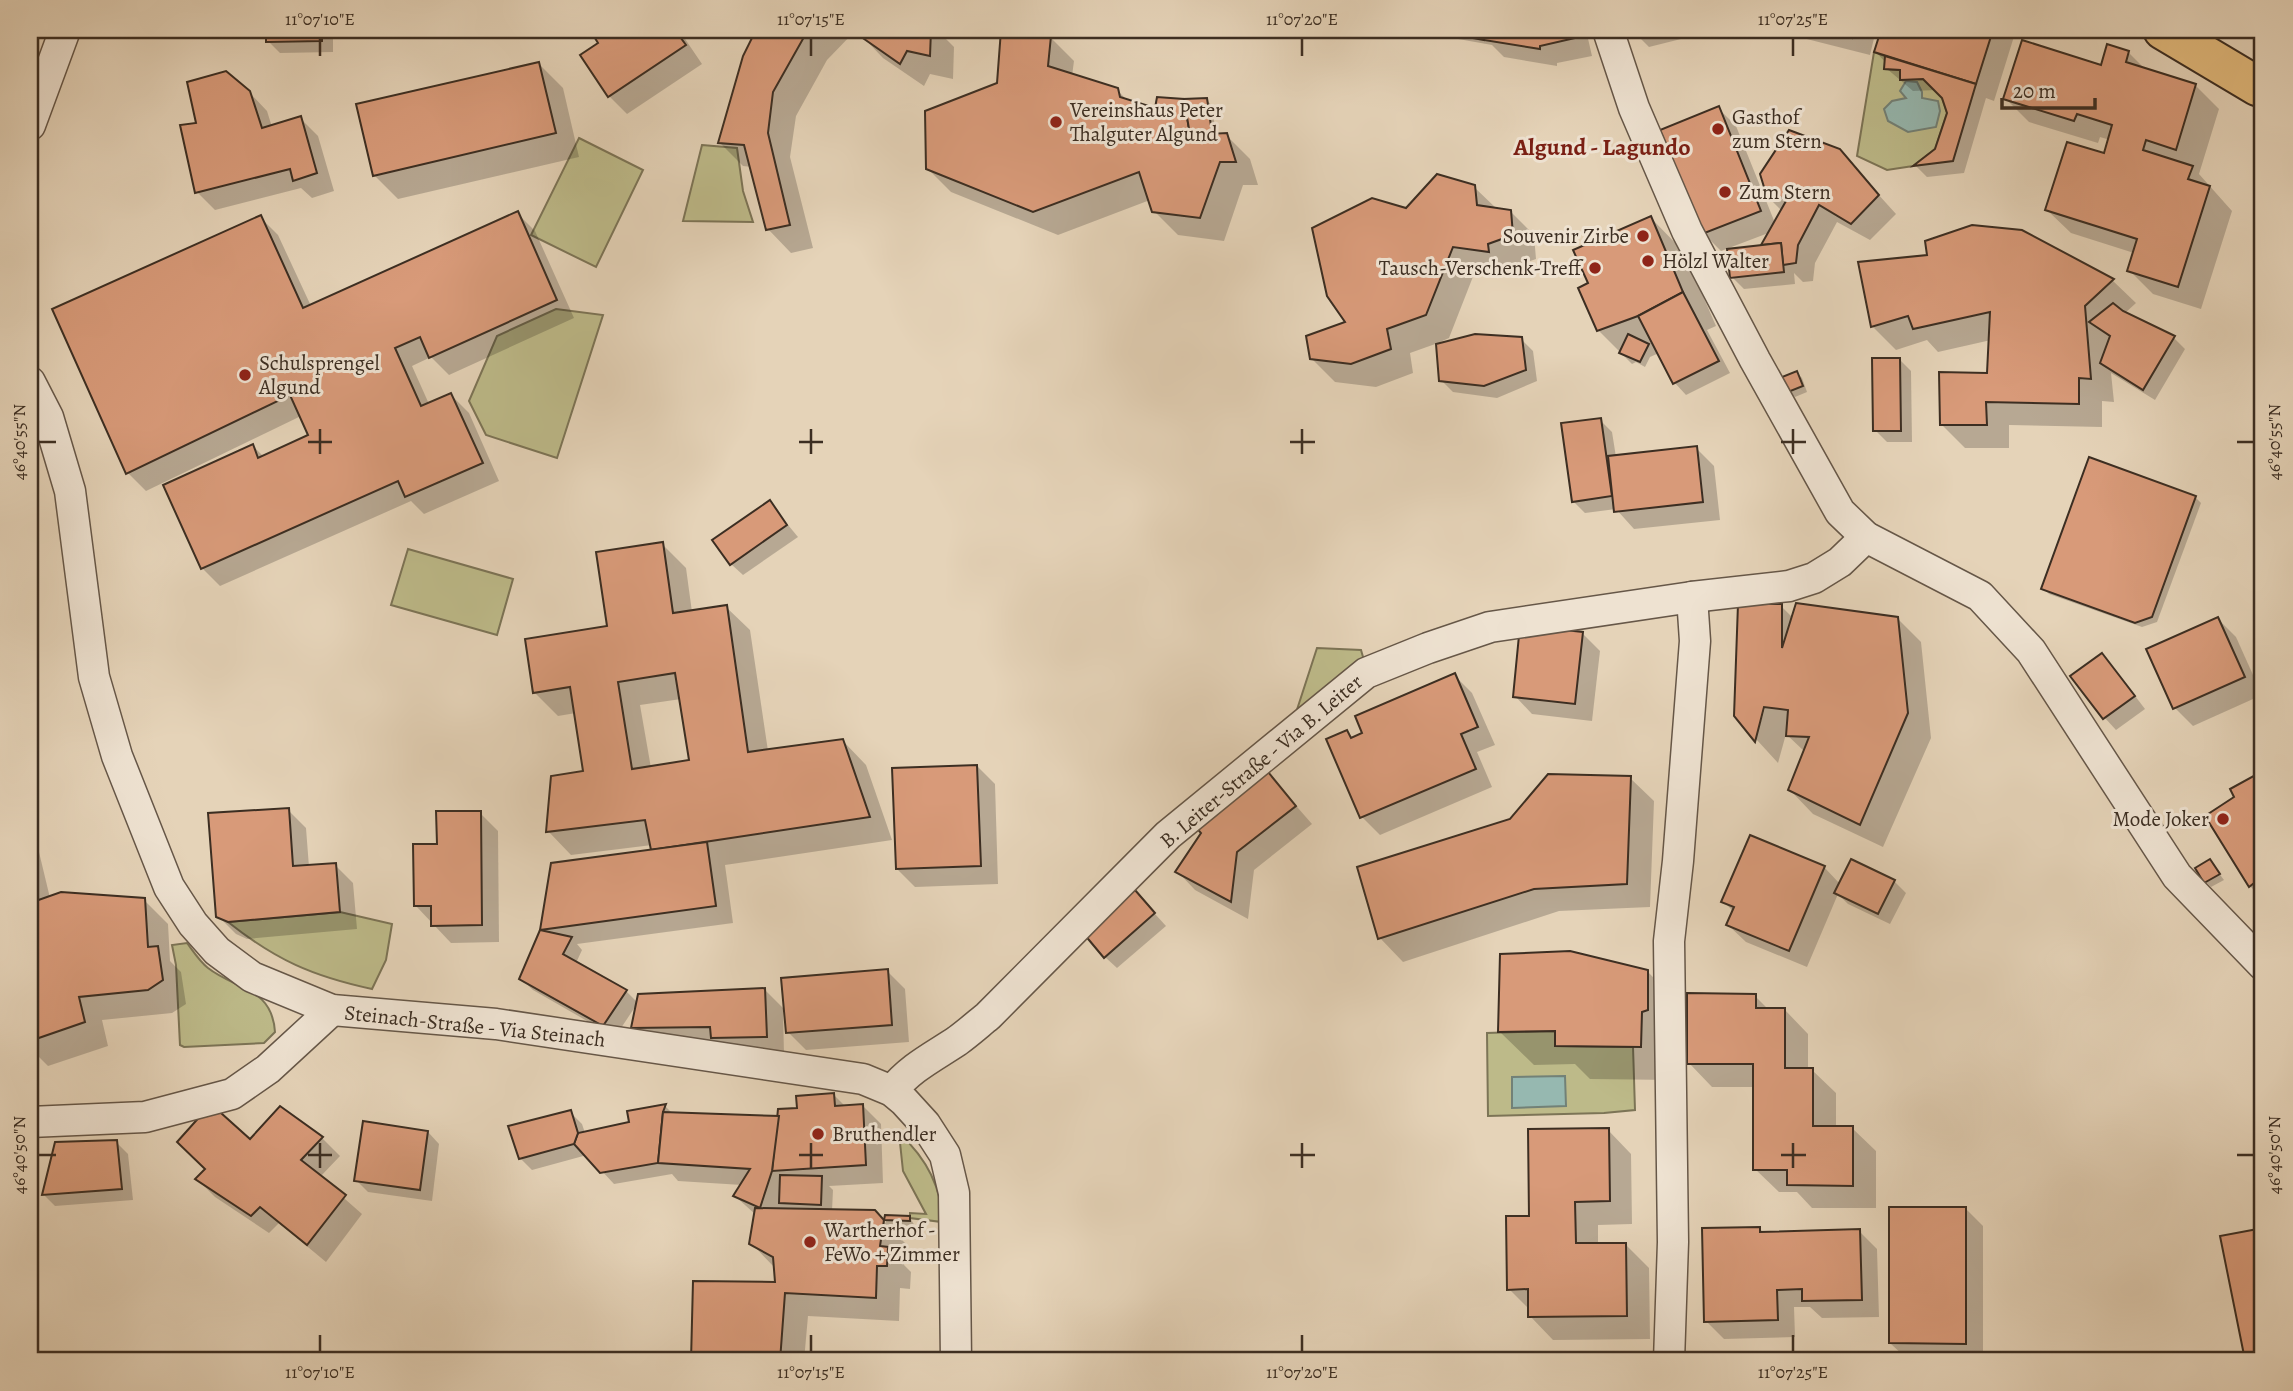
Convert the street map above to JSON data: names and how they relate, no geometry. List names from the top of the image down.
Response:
{
  "streets": {
    "street": ["B. Leiter-Straße - Via B. Leiter", "Steinach-Straße - Via Steinach"]
  },
  "crossings": [
    ["B. Leiter-Straße - Via B. Leiter", "Steinach-Straße - Via Steinach"]
  ],
  "districts": ["Algund - Lagundo"],
  "places": [
    "Vereinshaus Peter Thalguter Algund",
    "Gasthof zum Stern",
    "Zum Stern",
    "Souvenir Zirbe",
    "Hölzl Walter",
    "Tausch-Verschenk-Treff",
    "Schulsprengel Algund",
    "Mode Joker",
    "Bruthendler",
    "Wartherhof - FeWo + Zimmer"
  ],
  "scale_bar": "20 m",
  "coordinates": [
    "11°07'10\"E",
    "11°07'15\"E",
    "11°07'20\"E",
    "11°07'25\"E",
    "46°40'55\"N",
    "46°40'50\"N"
  ]
}
